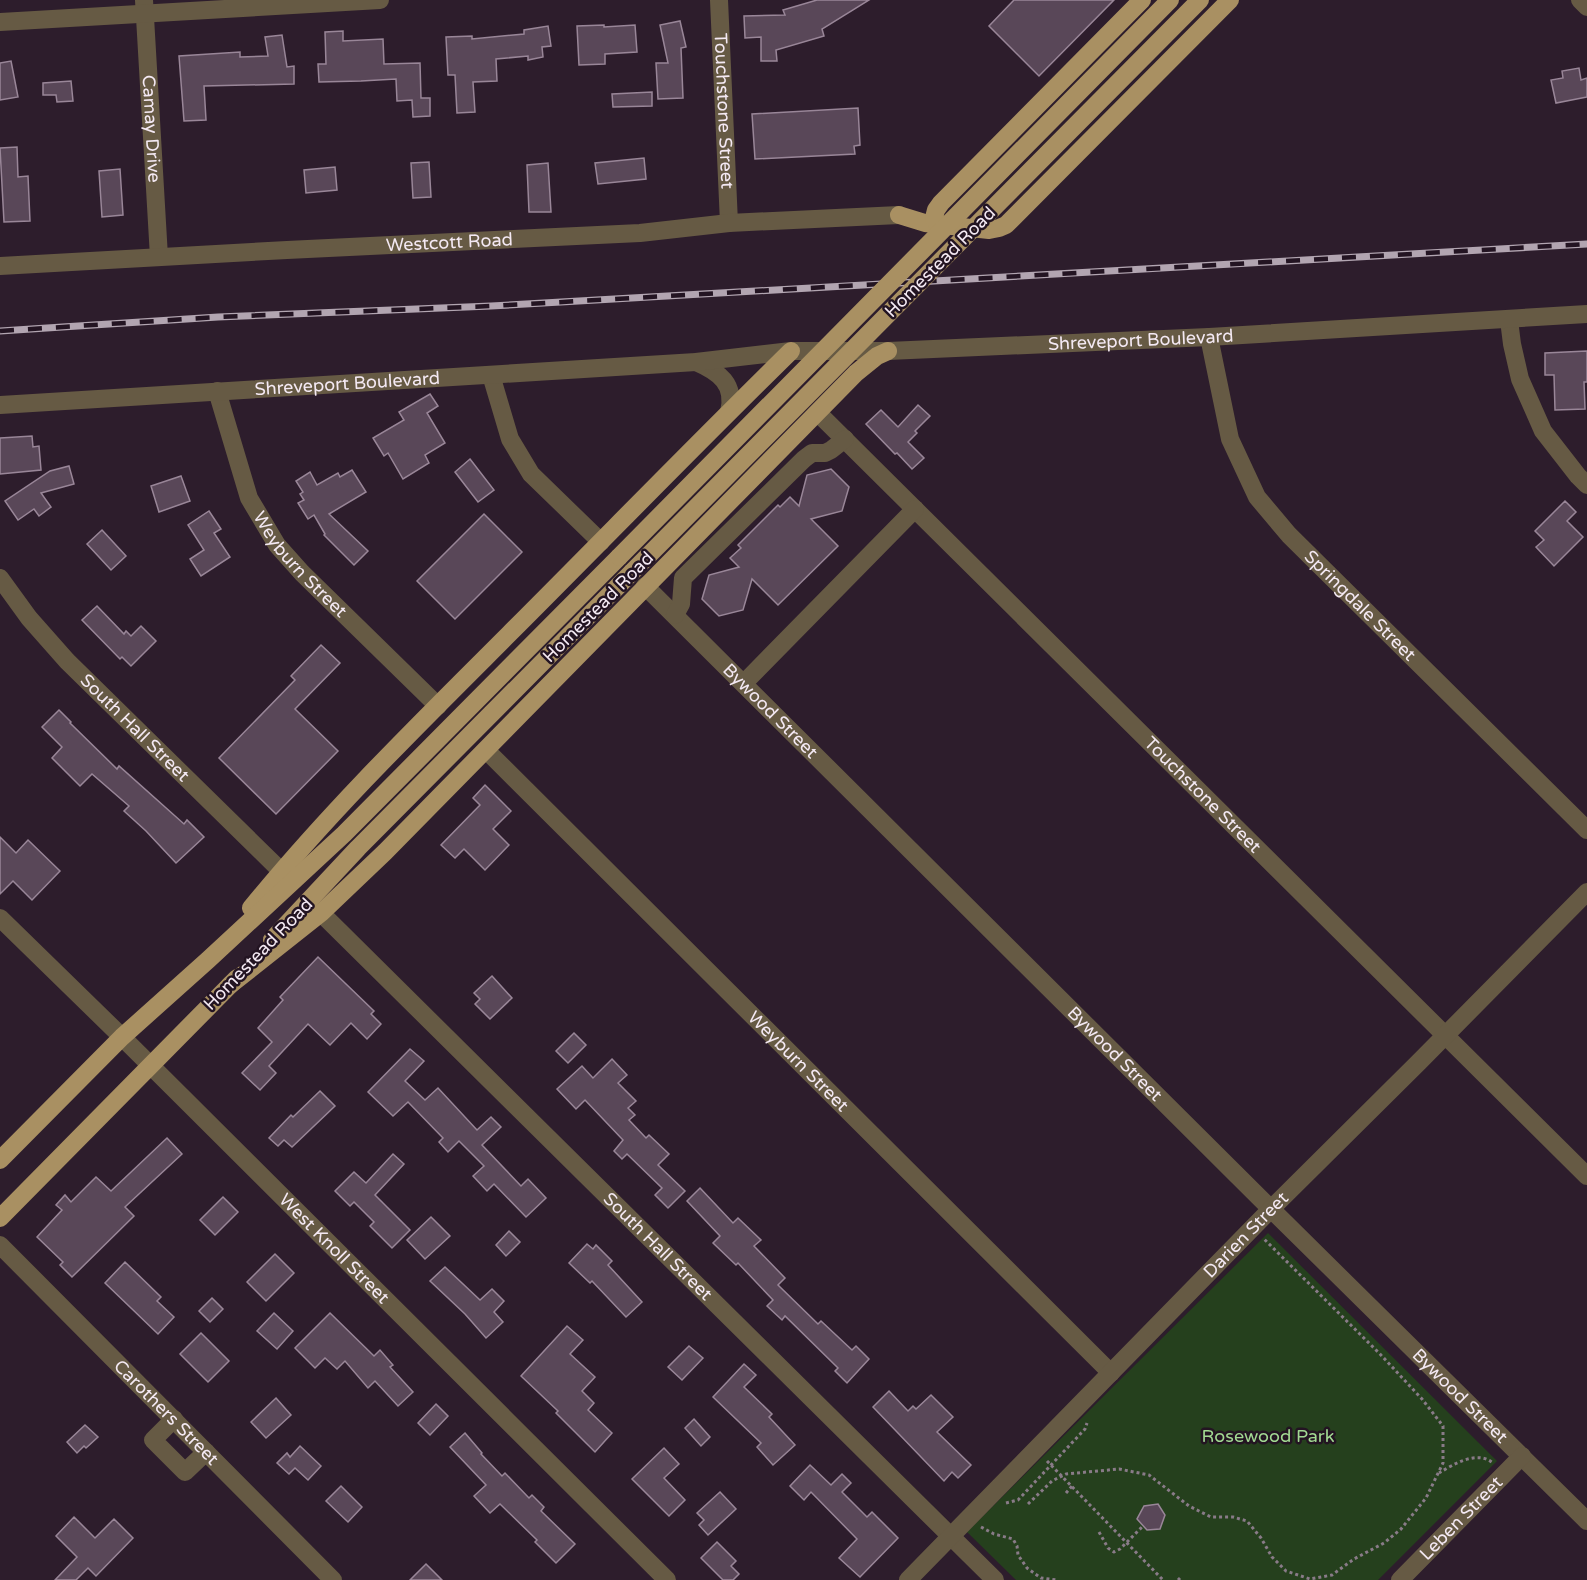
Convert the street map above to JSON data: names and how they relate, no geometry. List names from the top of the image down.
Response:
{
  "streets": {
    "main road": ["Homestead Road"],
    "street": [
      "Touchstone Street",
      "Camay Drive",
      "Westcott Road",
      "Shreveport Boulevard",
      "Weyburn Street",
      "Springdale Street",
      "Bywood Street",
      "South Hall Street",
      "Darien Street",
      "West Knoll Street",
      "Carothers Street",
      "Leben Street"
    ]
  },
  "crossings": [
    ["Touchstone Street", "Westcott Road"],
    ["Touchstone Street", "Darien Street"],
    ["Camay Drive", "Westcott Road"],
    ["Homestead Road", "West Knoll Street"],
    ["Shreveport Boulevard", "Weyburn Street"],
    ["Shreveport Boulevard", "Springdale Street"],
    ["Weyburn Street", "Darien Street"],
    ["Bywood Street", "Darien Street"],
    ["Bywood Street", "Leben Street"],
    ["South Hall Street", "Darien Street"]
  ],
  "parks": ["Rosewood Park"]
}
